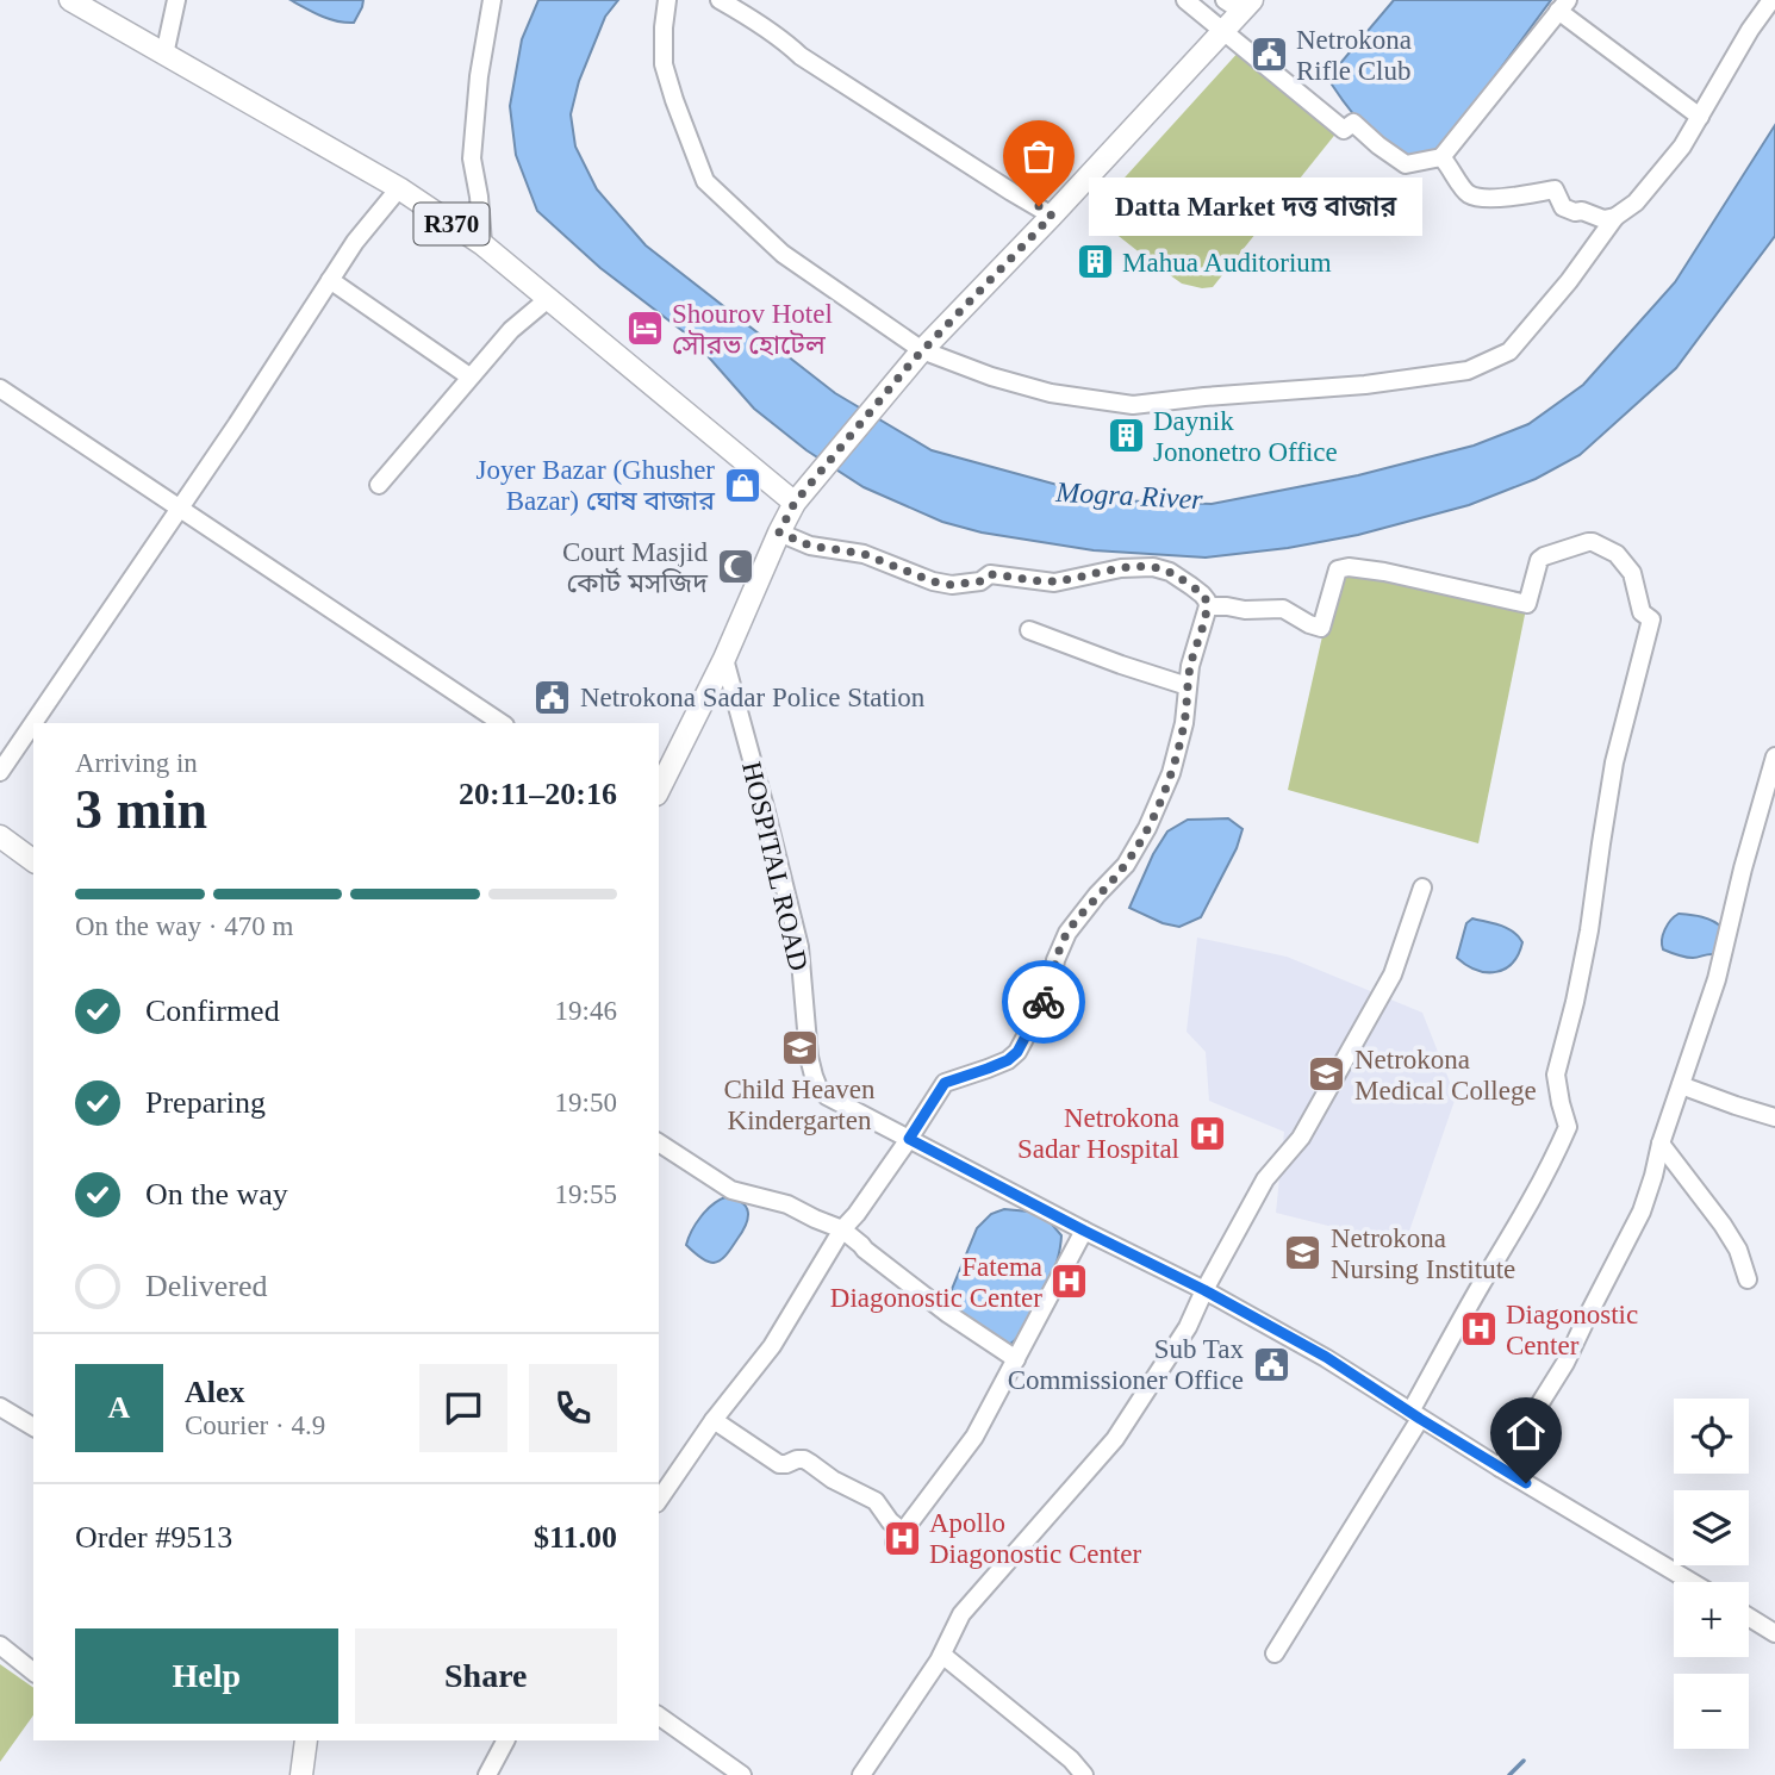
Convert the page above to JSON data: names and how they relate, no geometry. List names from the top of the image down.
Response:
{
  "streets": {
    "main road": ["R370"],
    "street": ["HOSPITAL ROAD"]
  },
  "water": ["Mogra River"],
  "places": {
    "public building": ["Netrokona Rifle Club", "Netrokona Sadar Police Station", "Sub Tax Commissioner Office"],
    "other": ["Datta Market দত্ত বাজার"],
    "building": ["Mahua Auditorium", "Daynik Jononetro Office"],
    "hotel": ["Shourov Hotel সৌরভ হোটেল"],
    "shop": ["Joyer Bazar (Ghusher Bazar) ঘোষ বাজার"],
    "mosque": ["Court Masjid কোর্ট মসজিদ"],
    "school or university": ["Child Heaven Kindergarten", "Netrokona Medical College", "Netrokona Nursing Institute"],
    "hospital": [
      "Netrokona Sadar Hospital",
      "Fatema Diagonostic Center",
      "Diagonostic Center",
      "Apollo Diagonostic Center"
    ]
  },
  "page": {
    "bubble": "Datta Market দত্ত বাজার",
    "heading": ["3 min", "Arriving in", "20:11–20:16"],
    "panel": [
      "Alex",
      "Courier · 4.9",
      "Order #9513",
      "$11.00"
    ],
    "bar": "On the way · 470 m",
    "list": [
      ["Confirmed", "19:46"],
      ["Preparing", "19:50"],
      ["On the way", "19:55"],
      "Delivered"
    ],
    "round": "A",
    "map_buttons": ["+", "−"],
    "buttons": ["Help", "Share"]
  }
}
